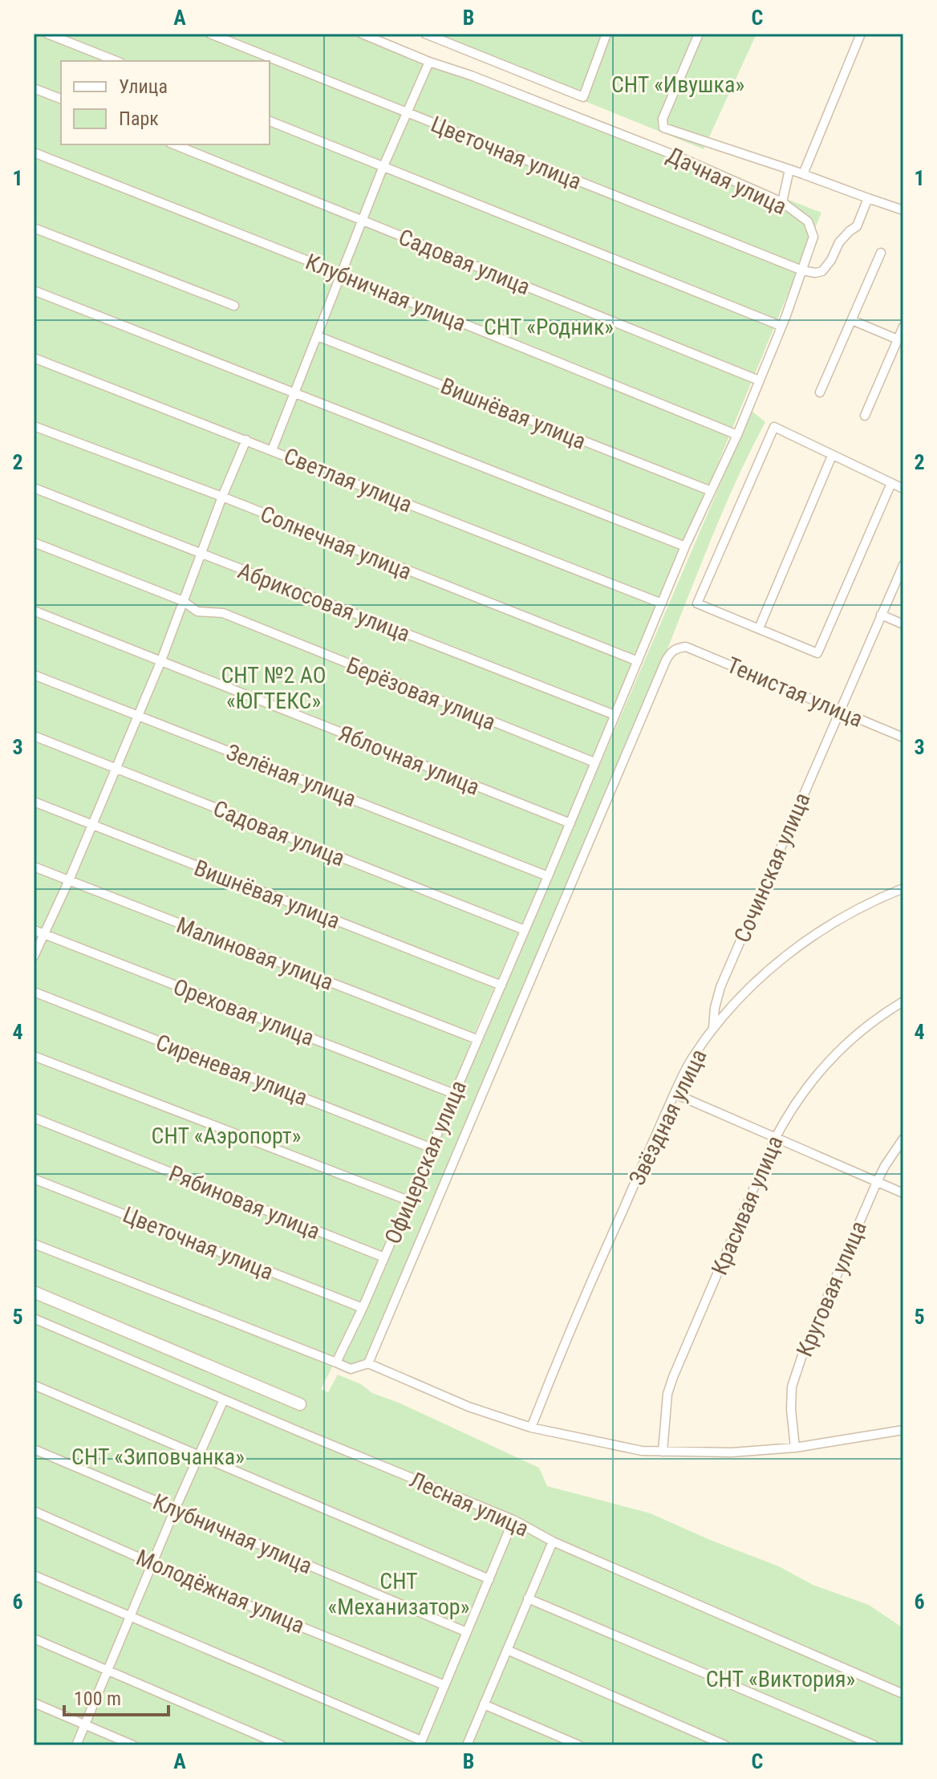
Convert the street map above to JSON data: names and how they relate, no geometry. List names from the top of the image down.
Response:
{
  "streets": {
    "street": [
      "Цветочная улица",
      "Дачная улица",
      "Садовая улица",
      "Клубничная улица",
      "Вишнёвая улица",
      "Светлая улица",
      "Солнечная улица",
      "Абрикосовая улица",
      "Тенистая улица",
      "Берёзовая улица",
      "Яблочная улица",
      "Зелёная улица",
      "Сочинская улица",
      "Малиновая улица",
      "Ореховая улица",
      "Сиреневая улица",
      "Звёздная улица",
      "Офицерская улица",
      "Рябиновая улица",
      "Красивая улица",
      "Круговая улица",
      "Лесная улица",
      "Молодёжная улица"
    ]
  },
  "crossings": [
    ["Цветочная улица", "Дачная улица"],
    ["Цветочная улица", "Офицерская улица"],
    ["Дачная улица", "Садовая улица"],
    ["Дачная улица", "Клубничная улица"],
    ["Дачная улица", "Вишнёвая улица"],
    ["Дачная улица", "Светлая улица"],
    ["Дачная улица", "Офицерская улица"],
    ["Садовая улица", "Офицерская улица"],
    ["Вишнёвая улица", "Офицерская улица"],
    ["Светлая улица", "Офицерская улица"],
    ["Солнечная улица", "Офицерская улица"],
    ["Абрикосовая улица", "Офицерская улица"],
    ["Тенистая улица", "Сочинская улица"],
    ["Берёзовая улица", "Офицерская улица"],
    ["Яблочная улица", "Офицерская улица"],
    ["Зелёная улица", "Офицерская улица"],
    ["Сочинская улица", "Звёздная улица"],
    ["Малиновая улица", "Офицерская улица"],
    ["Ореховая улица", "Офицерская улица"],
    ["Сиреневая улица", "Офицерская улица"],
    ["Офицерская улица", "Рябиновая улица"]
  ],
  "parks": [
    "СНТ «Ивушка»",
    "СНТ «Родник»",
    "СНТ №2 АО «ЮГТЕКС»",
    "СНТ «Аэропорт»",
    "СНТ «Зиповчанка»",
    "СНТ «Механизатор»",
    "СНТ «Виктория»"
  ],
  "legend": ["Улица", "Парк"],
  "scale_bar": "100 m",
  "grid": {
    "columns": ["A", "B", "C"],
    "rows": [
      "1",
      "2",
      "3",
      "4",
      "5",
      "6"
    ]
  }
}
